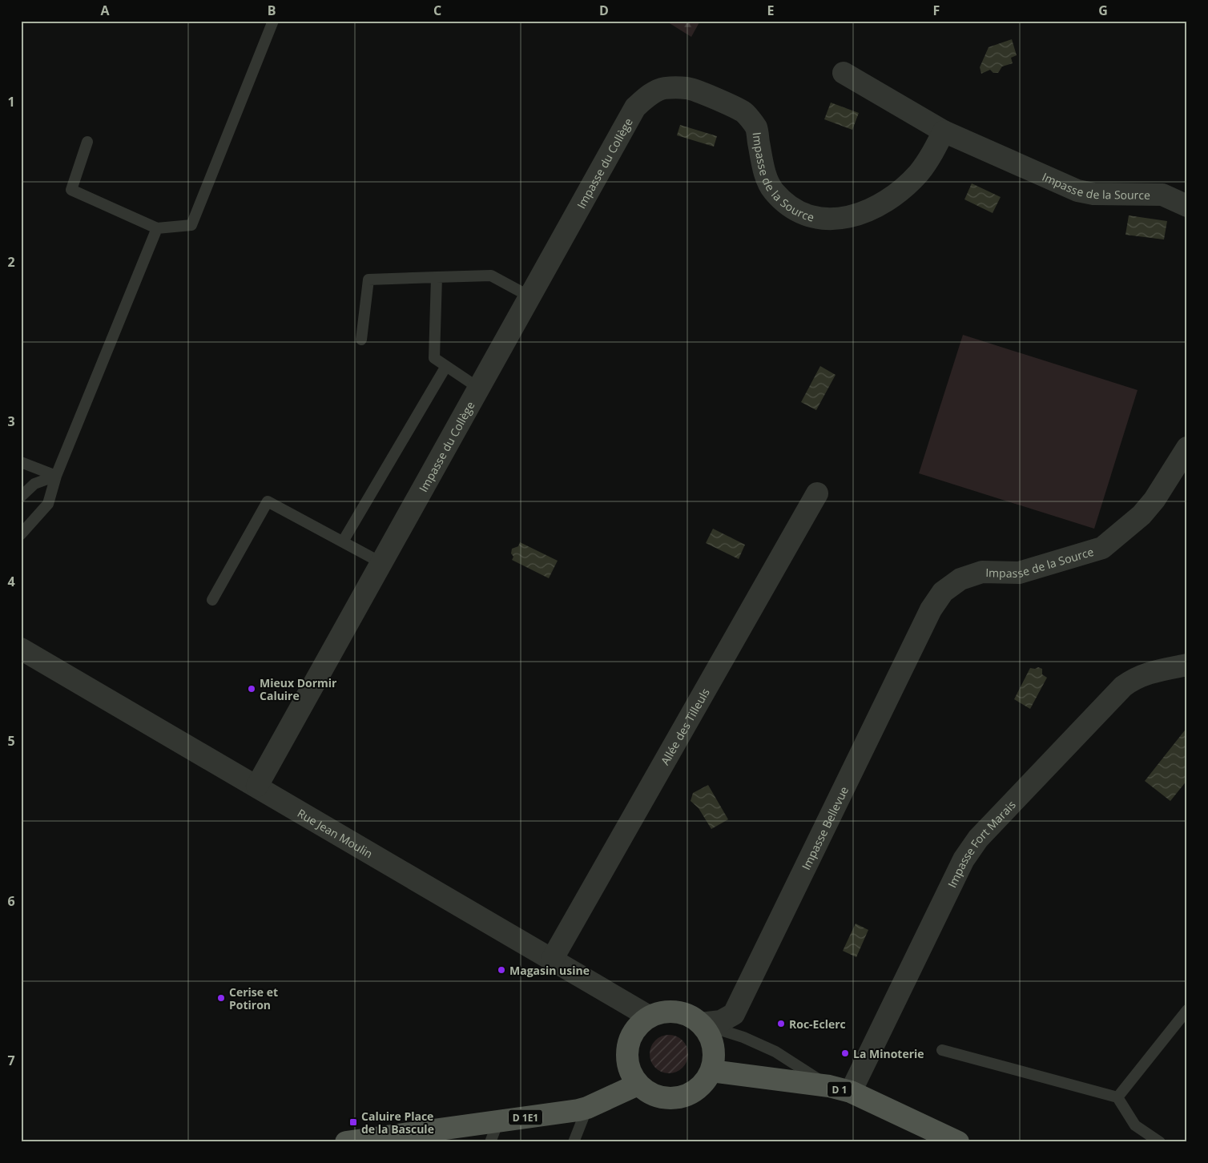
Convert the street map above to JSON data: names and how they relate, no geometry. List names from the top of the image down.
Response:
{
  "streets": {
    "main road": ["D 1", "D 1E1"],
    "street": [
      "Impasse du Collège",
      "Impasse de la Source",
      "Allée des Tilleuls",
      "Impasse Bellevue",
      "Rue Jean Moulin",
      "Impasse Fort Marais"
    ]
  },
  "crossings": [
    ["Impasse du Collège", "Impasse de la Source"],
    ["Impasse du Collège", "Rue Jean Moulin"],
    ["Impasse de la Source", "Impasse Bellevue"],
    ["Allée des Tilleuls", "Rue Jean Moulin"],
    ["Impasse Bellevue", "Rue Jean Moulin"],
    ["Impasse Bellevue", "D 1"],
    ["Impasse Bellevue", "D 1E1"],
    ["Rue Jean Moulin", "D 1"],
    ["Rue Jean Moulin", "D 1E1"],
    ["Impasse Fort Marais", "D 1"],
    ["D 1", "D 1E1"]
  ],
  "places": {
    "other": [
      "Mieux Dormir Caluire",
      "Magasin usine",
      "Cerise et Potiron",
      "Roc-Eclerc",
      "La Minoterie"
    ],
    "transit": ["Caluire Place de la Bascule"]
  },
  "grid": {
    "columns": [
      "A",
      "B",
      "C",
      "D",
      "E",
      "F",
      "G"
    ],
    "rows": [
      "1",
      "2",
      "3",
      "4",
      "5",
      "6",
      "7"
    ]
  }
}
